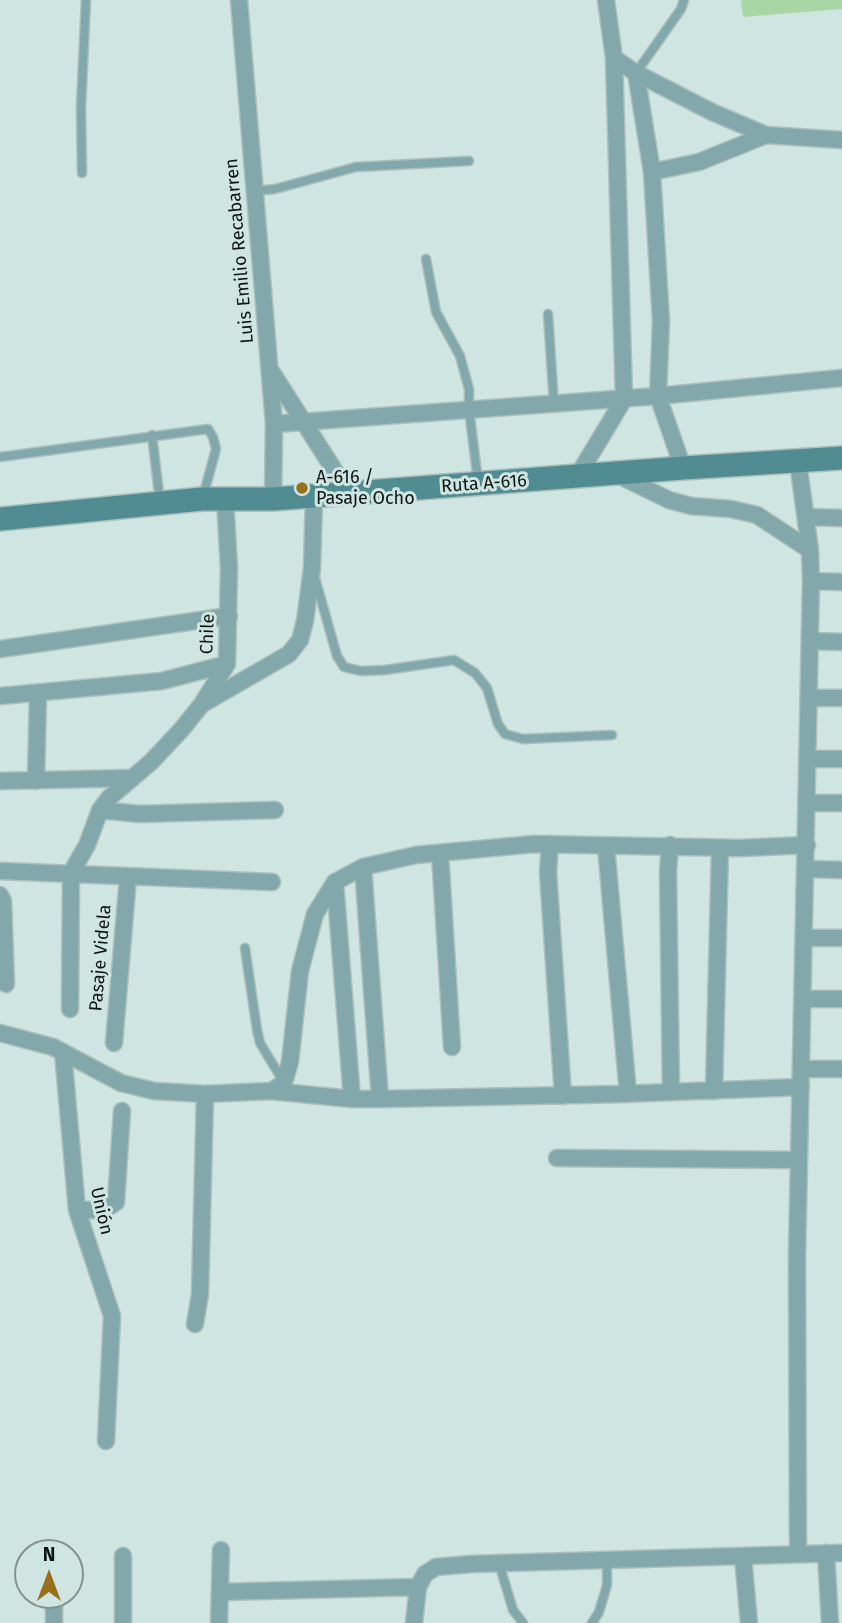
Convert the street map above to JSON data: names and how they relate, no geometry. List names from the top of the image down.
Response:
{
  "streets": {
    "main road": ["Ruta A-616"],
    "street": [
      "Luis Emilio Recabarren",
      "Chile",
      "Pasaje Videla",
      "Unión"
    ]
  },
  "crossings": [
    ["Luis Emilio Recabarren", "Ruta A-616"],
    ["Ruta A-616", "Chile"]
  ],
  "places": ["A-616 / Pasaje Ocho"],
  "north": "top"
}
